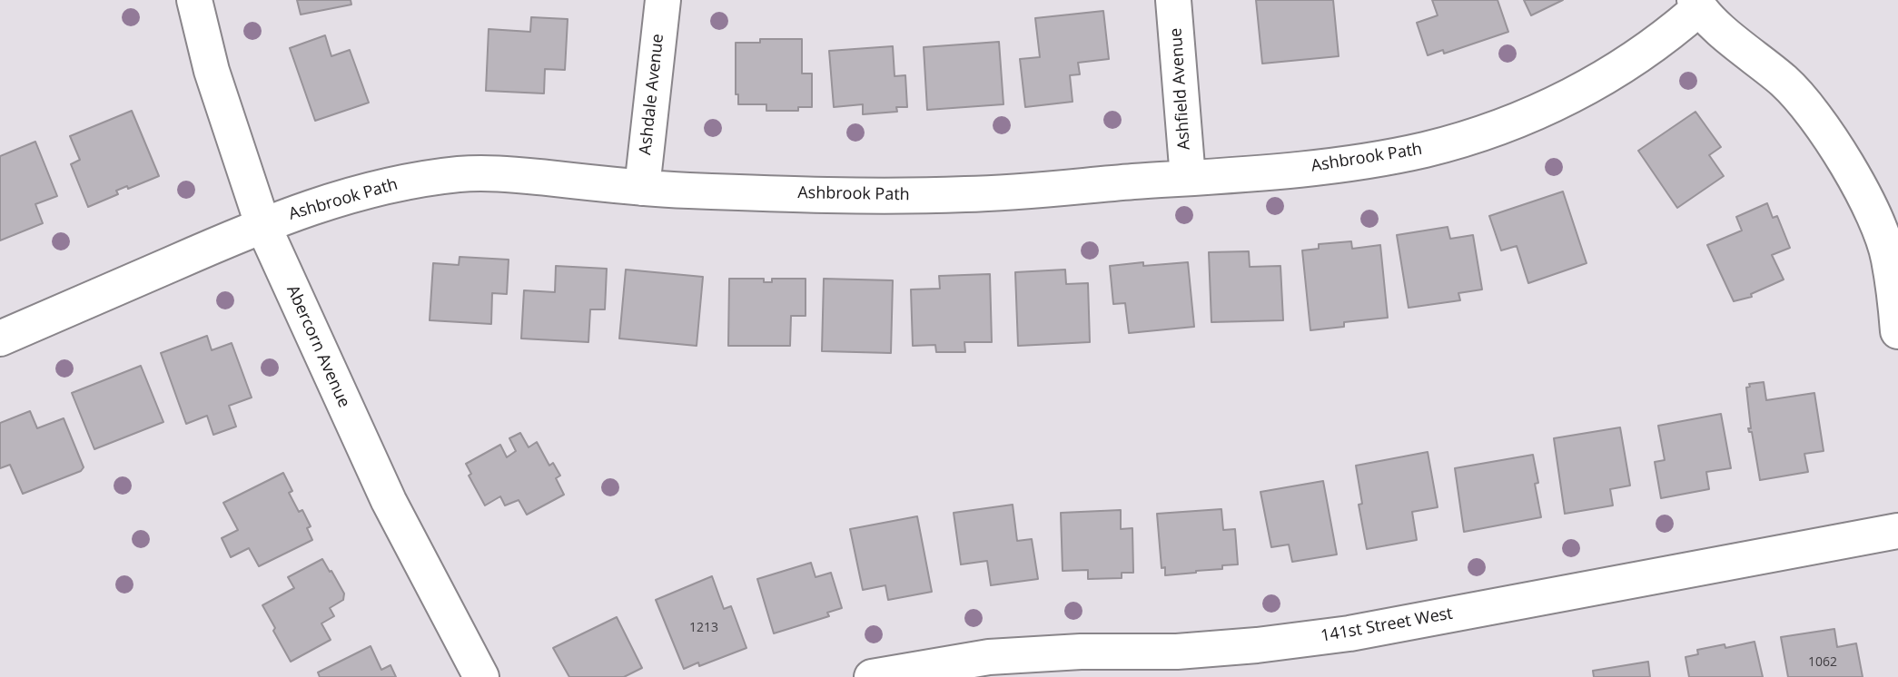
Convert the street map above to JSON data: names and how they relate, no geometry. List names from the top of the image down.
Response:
{
  "streets": {
    "street": [
      "Ashfield Avenue",
      "Ashdale Avenue",
      "Ashbrook Path",
      "Abercorn Avenue",
      "141st Street West"
    ]
  },
  "crossings": [
    ["Ashfield Avenue", "Ashbrook Path"],
    ["Ashdale Avenue", "Ashbrook Path"],
    ["Ashbrook Path", "Abercorn Avenue"]
  ],
  "house_numbers": ["1213", "1062"]
}
